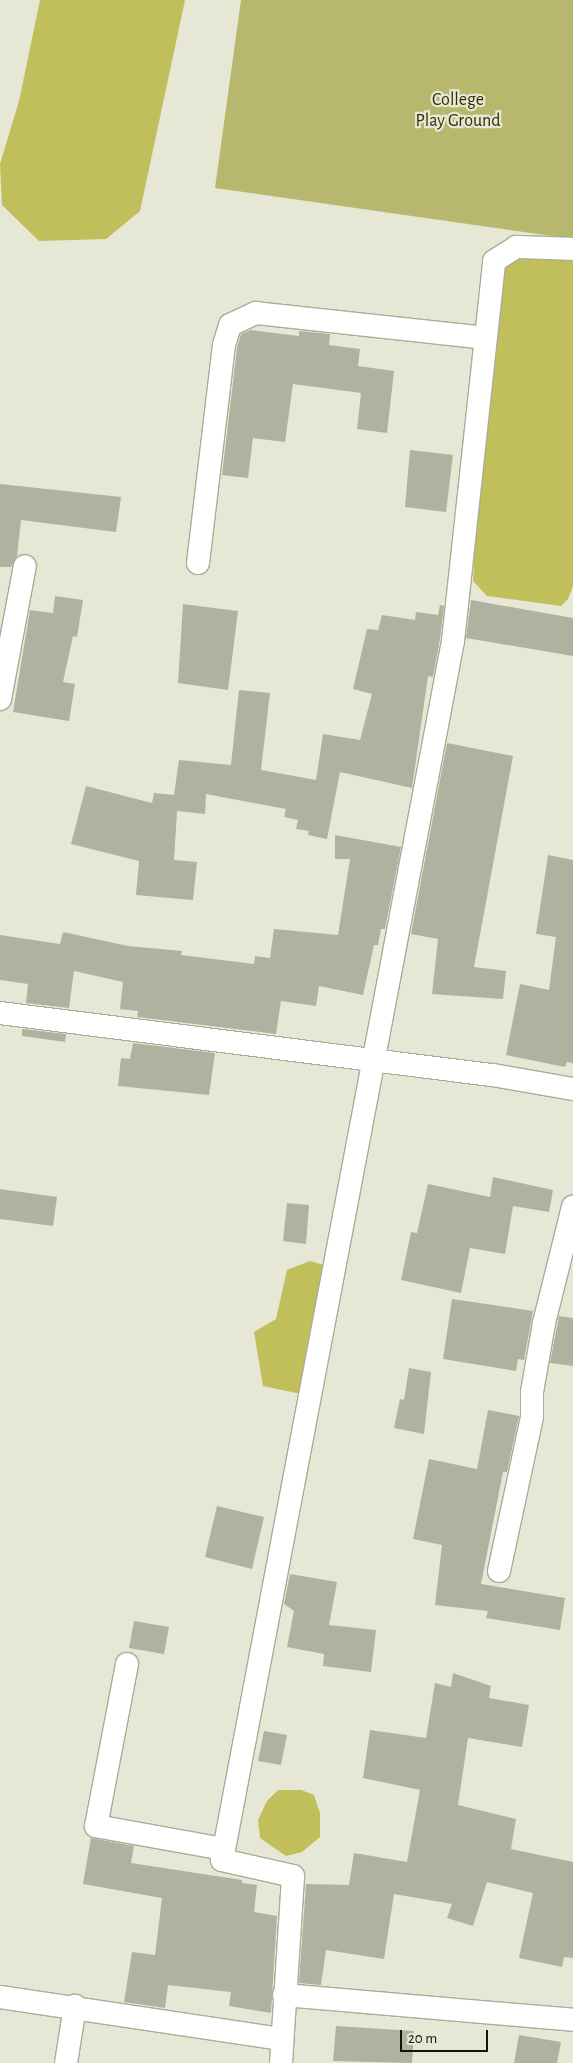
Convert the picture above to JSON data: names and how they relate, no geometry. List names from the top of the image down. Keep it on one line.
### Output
{"parks":["College Play Ground"],"scale_bar":"20 m"}
